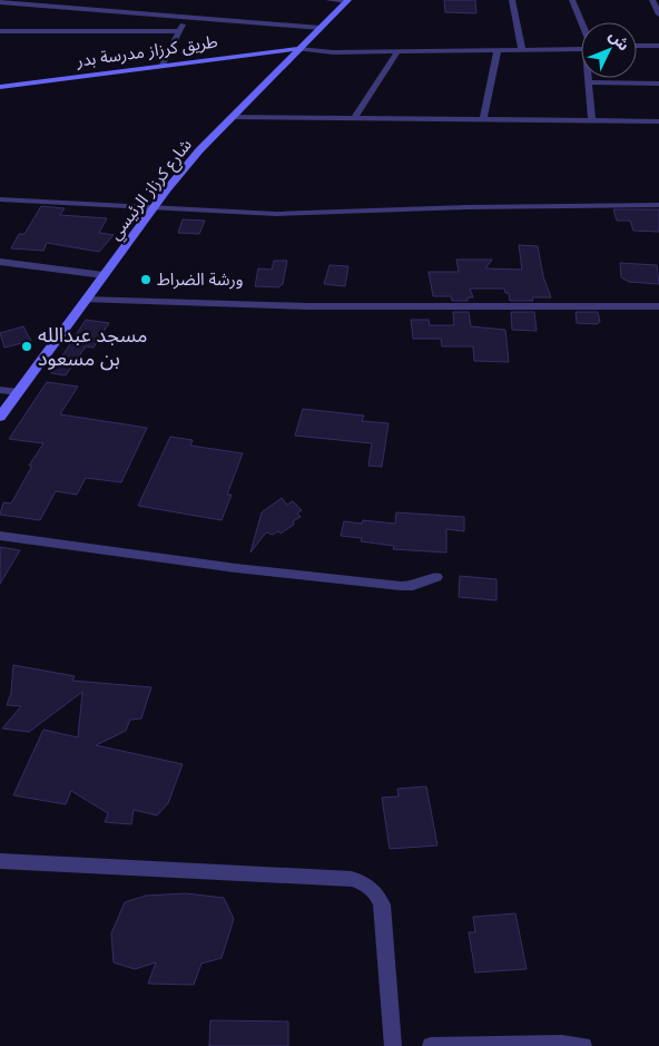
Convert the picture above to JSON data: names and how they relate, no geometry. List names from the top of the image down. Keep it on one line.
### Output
{"streets":{"street":["طريق كرزاز مدرسة بدر","شارع كرزاز الرئيسي"]},"crossings":[["طريق كرزاز مدرسة بدر","شارع كرزاز الرئيسي"]],"places":["ورشة الضراط","مسجد عبدالله بن مسعود"],"north":"top right"}
